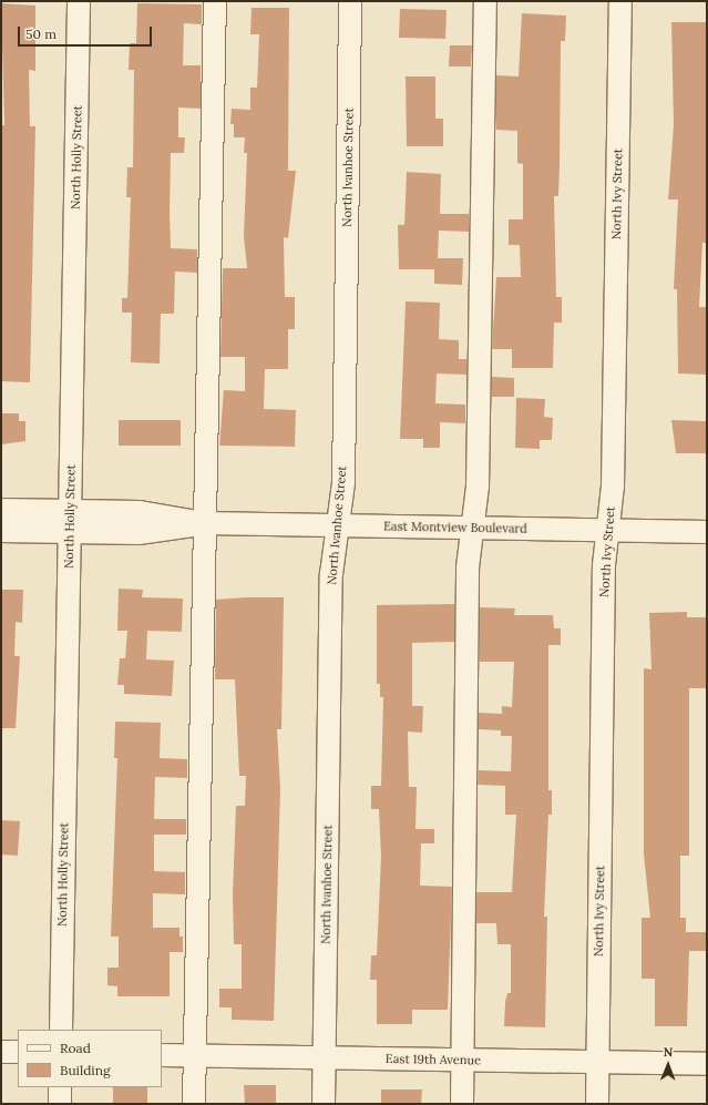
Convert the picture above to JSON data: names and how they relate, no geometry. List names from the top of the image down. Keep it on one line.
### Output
{"streets":{"street":["North Holly Street","North Ivanhoe Street","North Ivy Street","East Montview Boulevard","East 19th Avenue"]},"crossings":[["North Holly Street","East Montview Boulevard"],["North Ivanhoe Street","East Montview Boulevard"],["North Ivanhoe Street","East 19th Avenue"],["North Ivy Street","East Montview Boulevard"],["North Ivy Street","East 19th Avenue"]],"legend":["Road","Building"],"scale_bar":"50 m","north":"top"}
